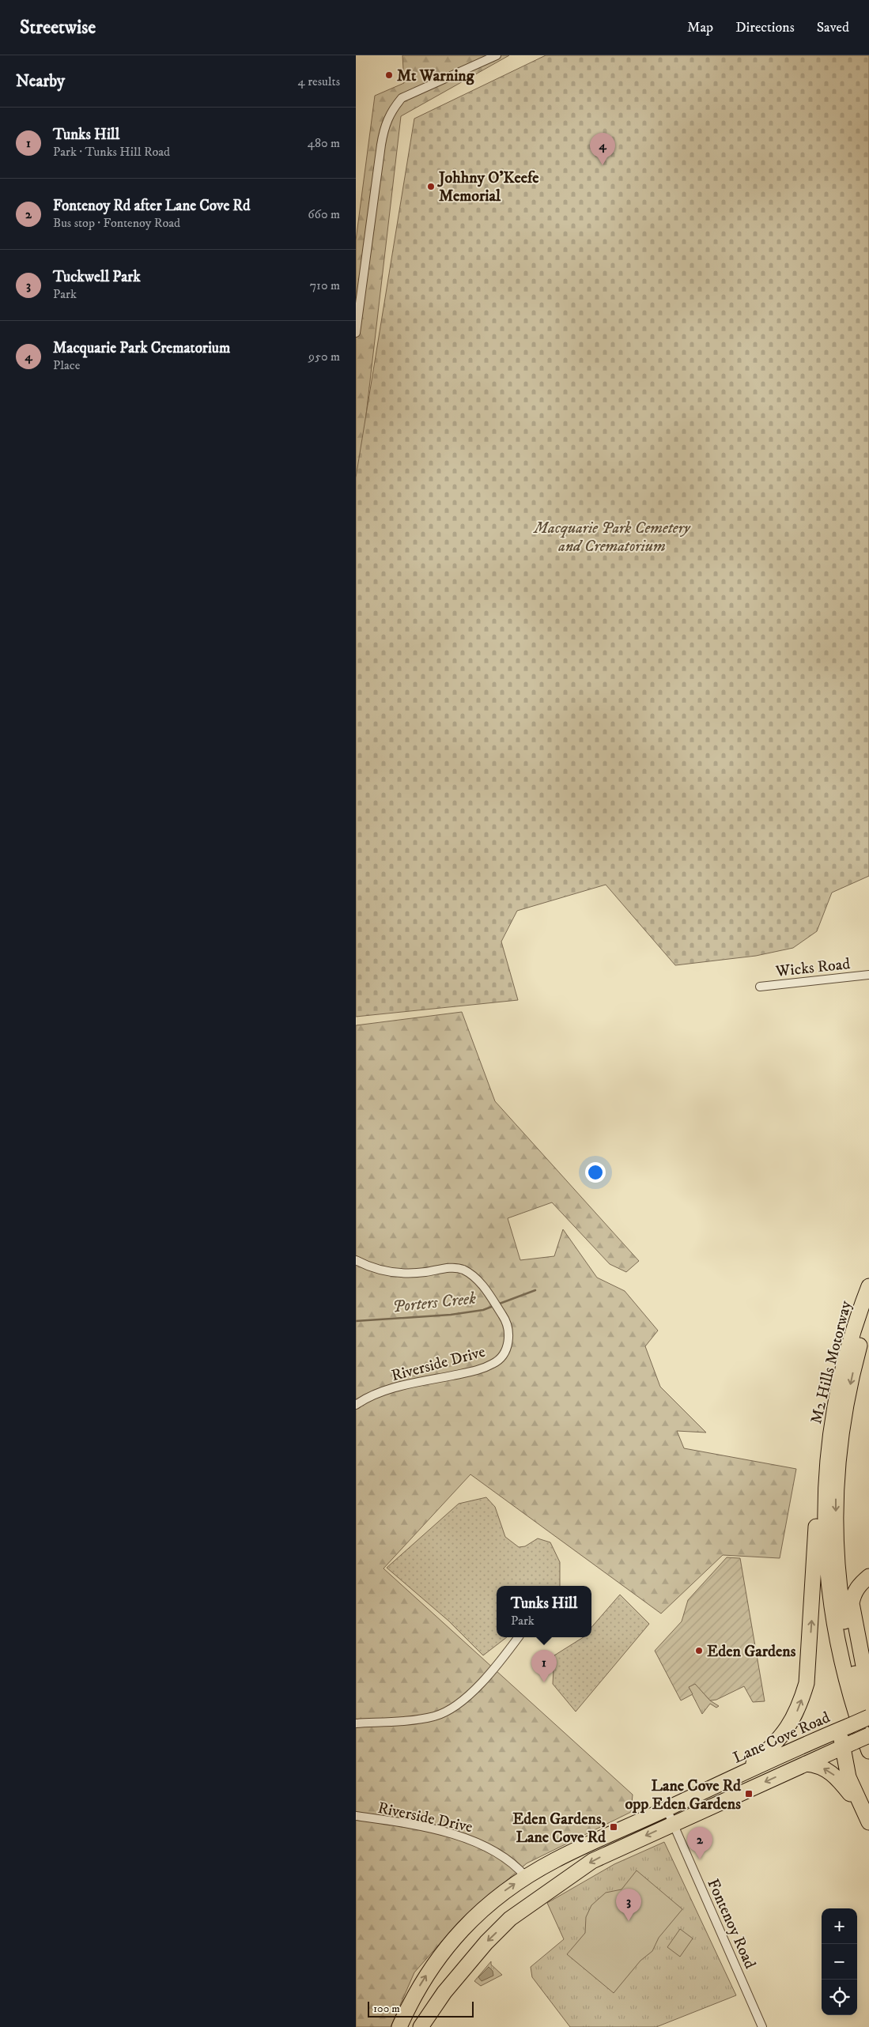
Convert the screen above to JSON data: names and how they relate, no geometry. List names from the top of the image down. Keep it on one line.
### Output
{"streets":{"highway":["M2 Hills Motorway","Lane Cove Road"],"street":["Wicks Road","Riverside Drive","Fontenoy Road"]},"crossings":[["M2 Hills Motorway","Lane Cove Road"],["Riverside Drive","Lane Cove Road"],["Lane Cove Road","Fontenoy Road"]],"water":["Porters Creek"],"parks":["Macquarie Park Cemetery and Crematorium"],"places":{"other":["Mt Warning","Johhny O'Keefe Memorial","Eden Gardens"],"transit":["Lane Cove Rd opp Eden Gardens","Eden Gardens, Lane Cove Rd"]},"scale_bar":"100 m","page":{"header":"Streetwise","nav":["Map","Directions","Saved"],"heading":["Nearby","4 results"],"list":[{"mark":"1","name":"Tunks Hill","note":"Park · Tunks Hill Road","value":"480 m"},{"mark":"2","name":"Fontenoy Rd after Lane Cove Rd","note":"Bus stop · Fontenoy Road","value":"660 m"},{"mark":"3","name":"Tuckwell Park","note":"Park","value":"710 m"},{"mark":"4","name":"Macquarie Park Crematorium","note":"Place","value":"950 m"}],"pins":["4","1","2","3"],"popup":["Tunks Hill","Park"],"map_buttons":["+","−"],"scale":"100 m"}}
